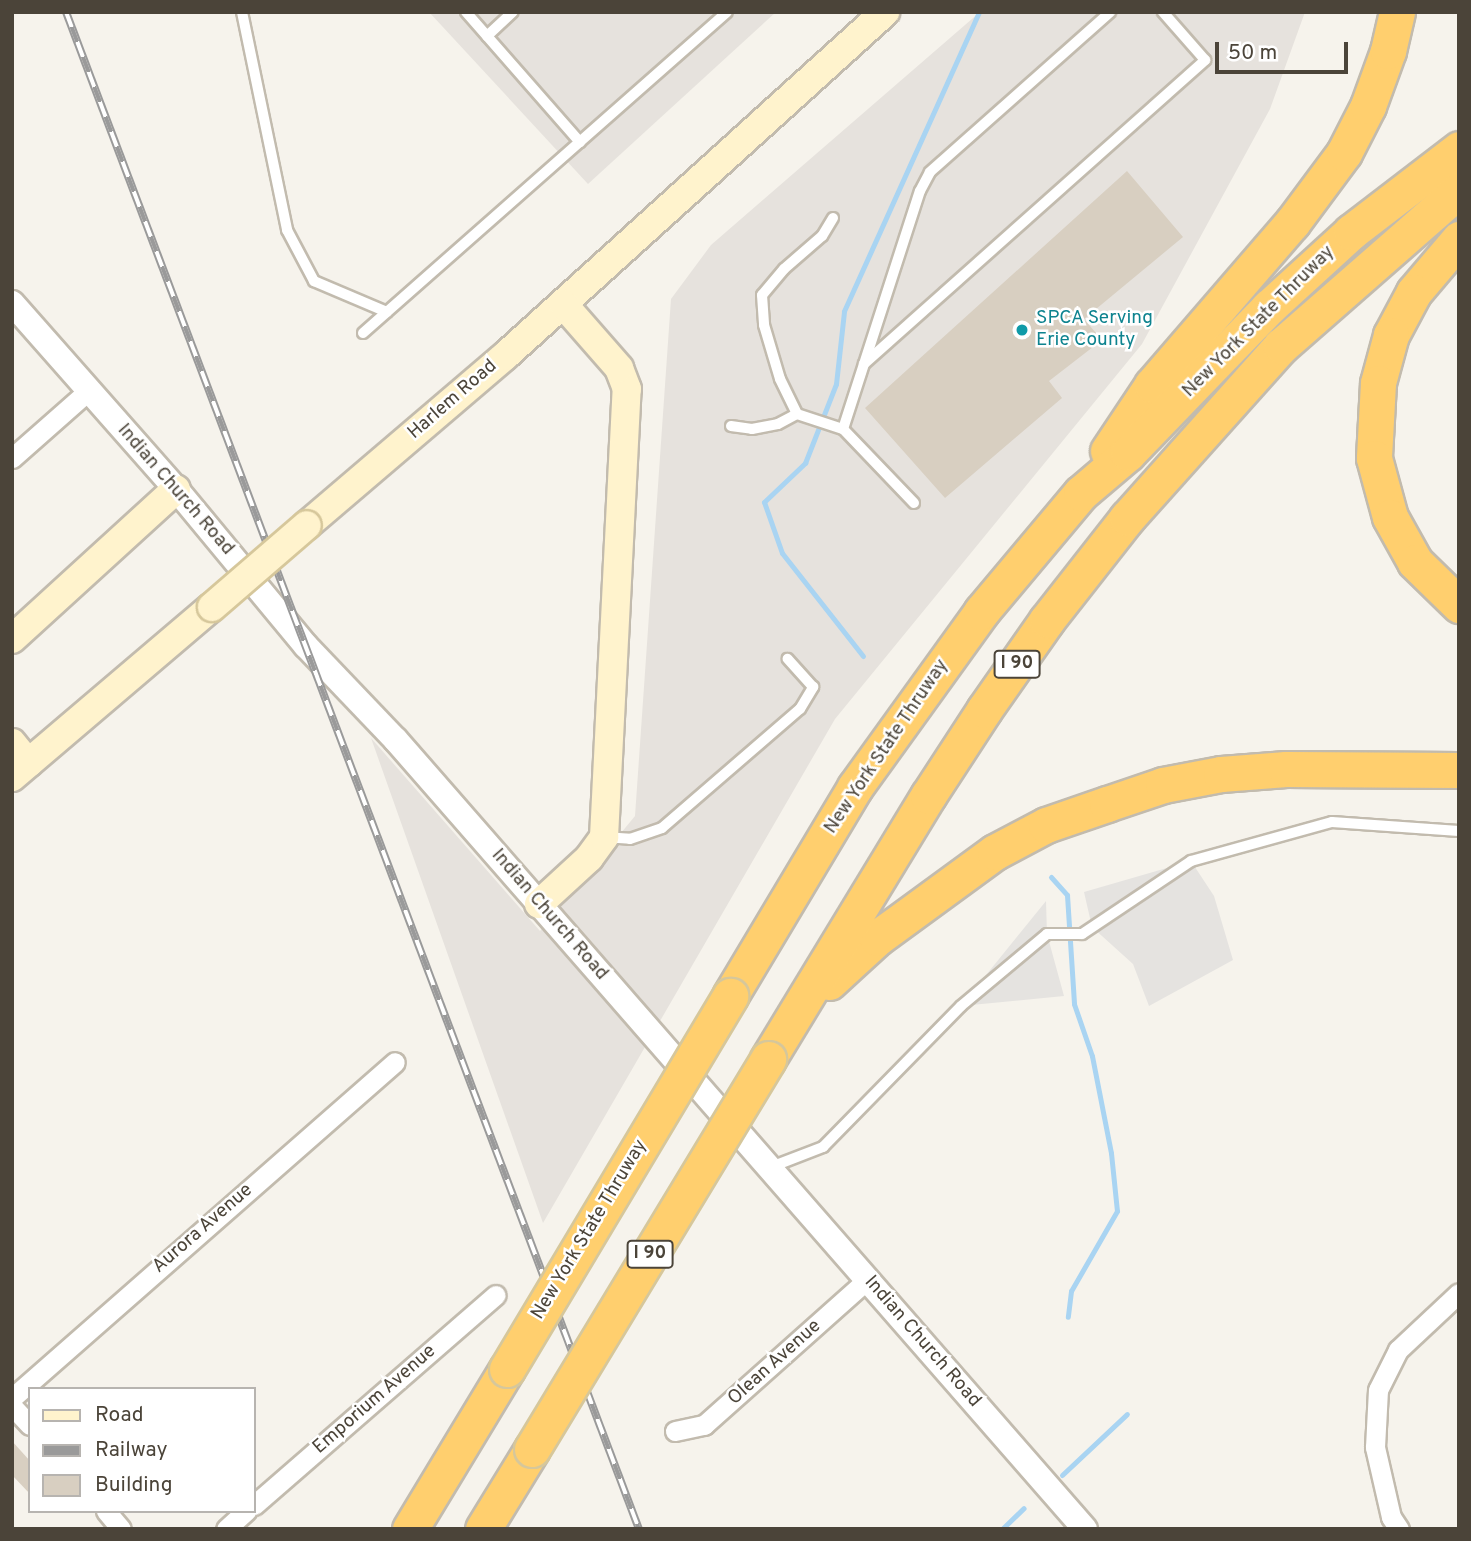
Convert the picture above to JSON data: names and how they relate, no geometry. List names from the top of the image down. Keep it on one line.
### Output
{"streets":{"highway":["New York State Thruway","I 90"],"main road":["Harlem Road"],"street":["Indian Church Road","Aurora Avenue","Olean Avenue","Emporium Avenue"]},"crossings":[["Indian Church Road","Olean Avenue"]],"places":["SPCA Serving Erie County"],"legend":["Road","Railway","Building"],"scale_bar":"50 m"}
